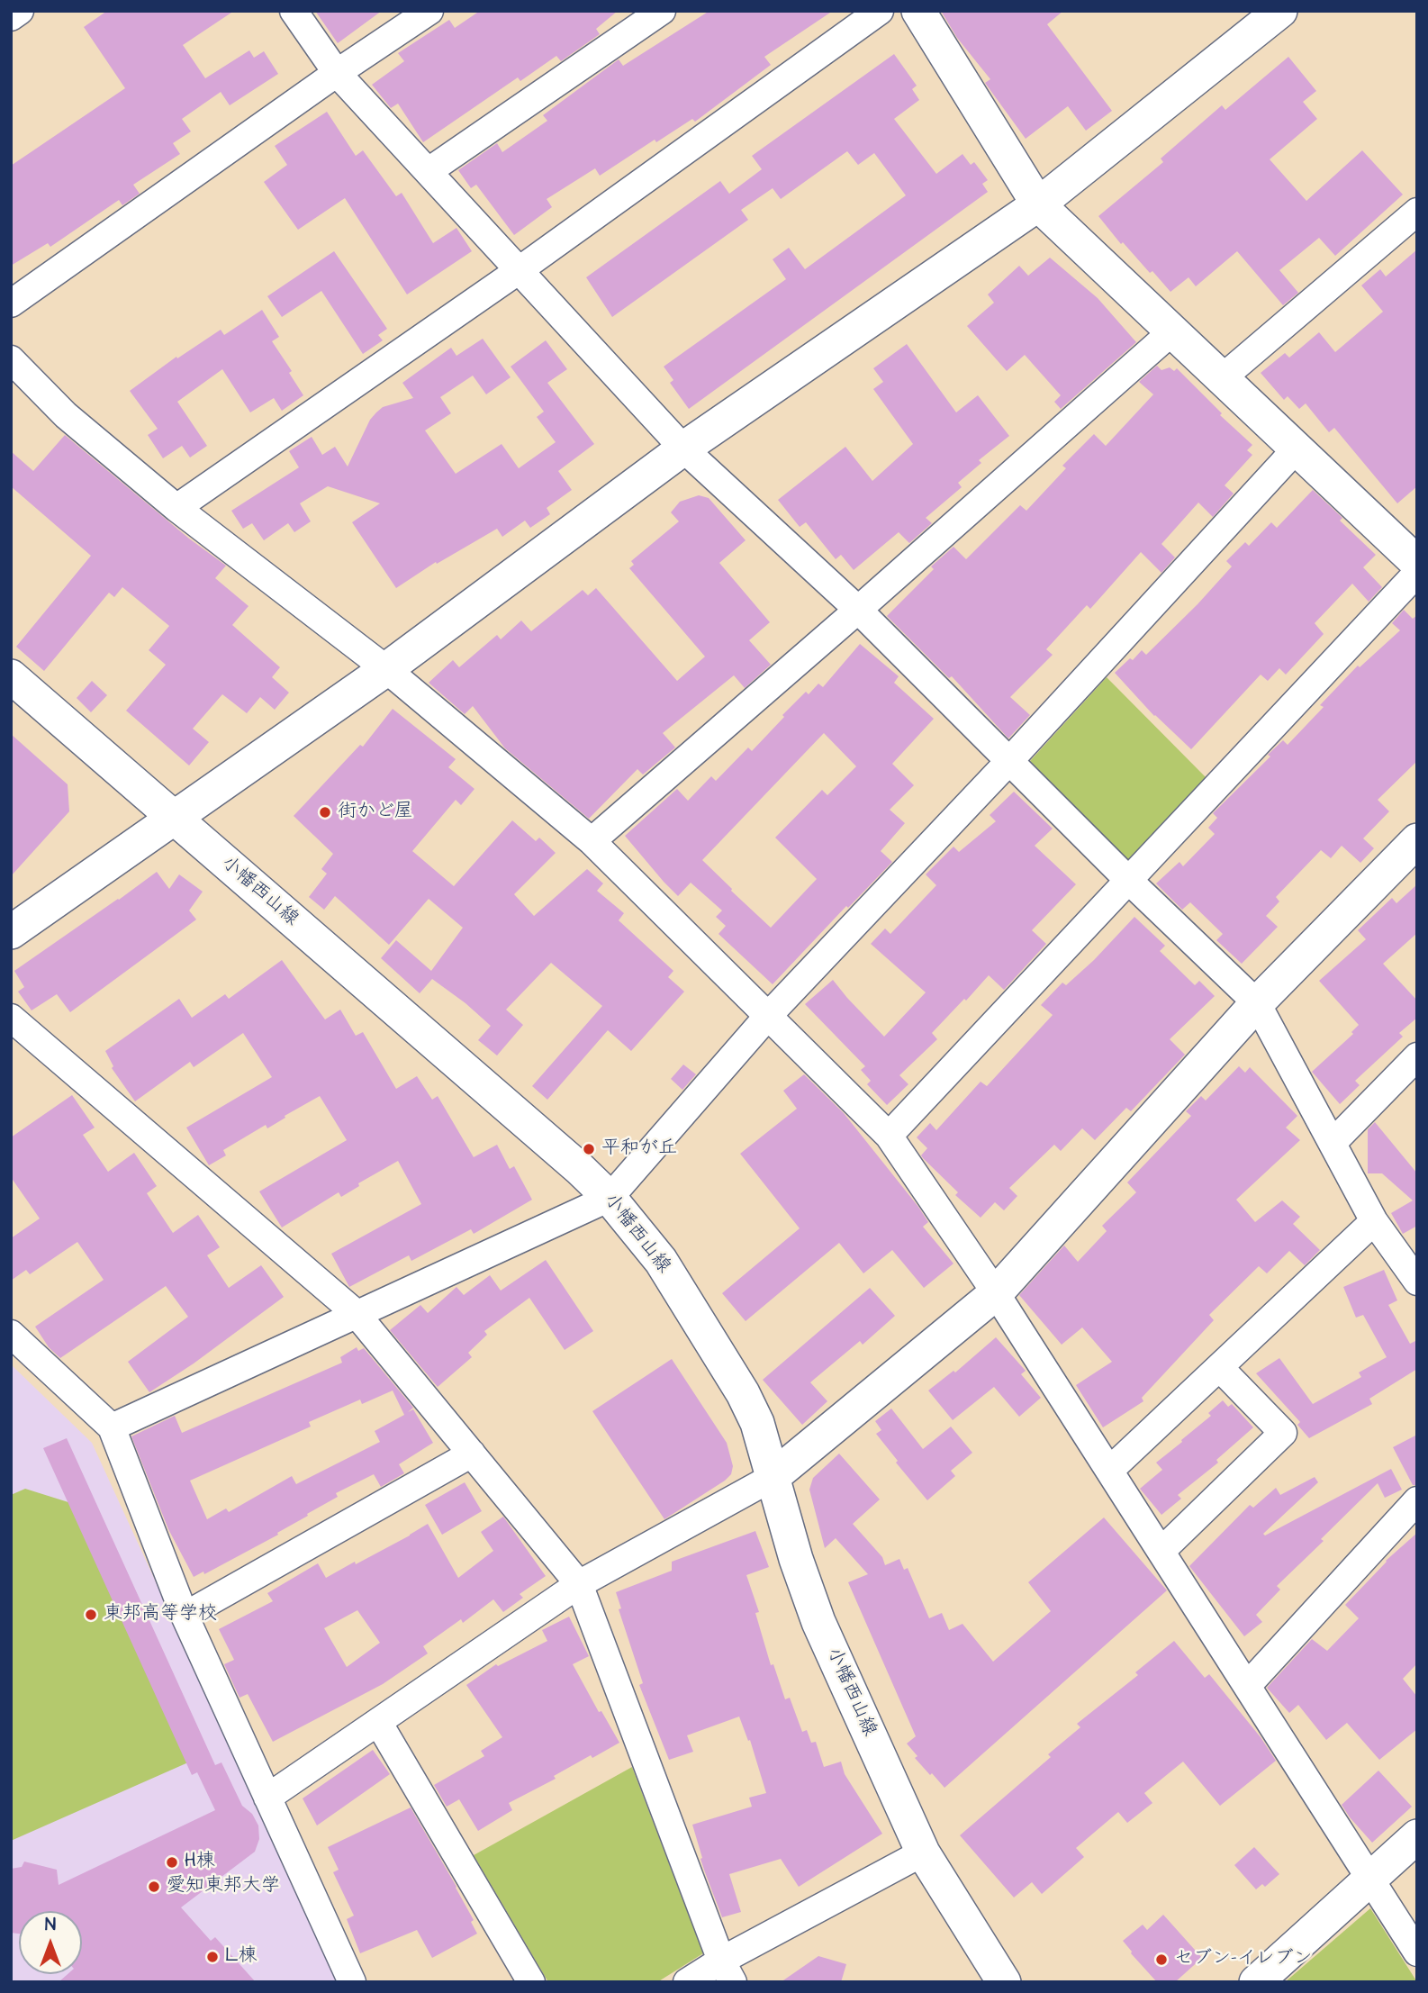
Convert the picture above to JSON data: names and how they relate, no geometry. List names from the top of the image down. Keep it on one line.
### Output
{"streets":{"street":["小幡西山線"]},"places":["街かど屋","平和が丘","東邦高等学校","H棟","愛知東邦大学","L棟","セブン-イレブン"],"north":"top"}
